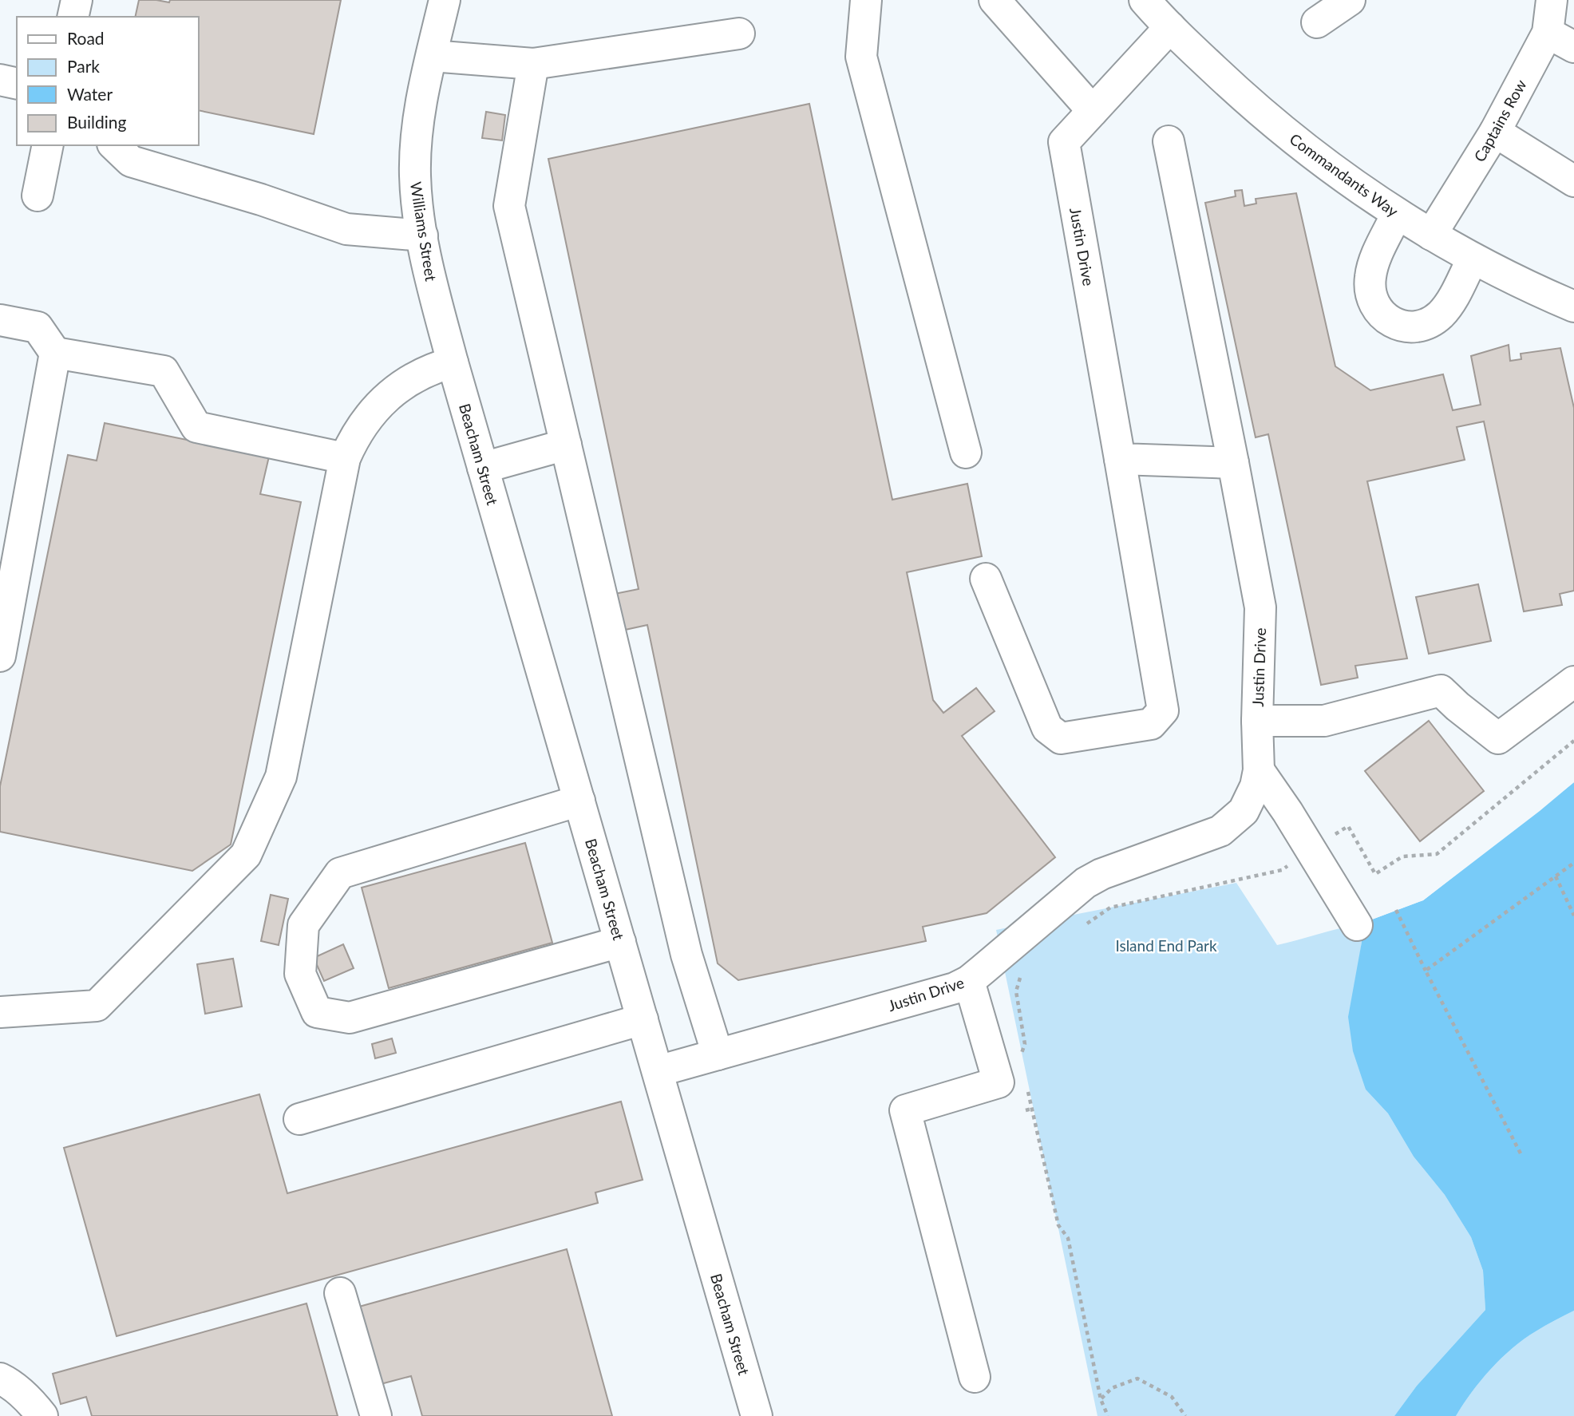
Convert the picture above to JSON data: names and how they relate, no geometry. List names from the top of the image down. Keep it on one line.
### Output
{"streets":{"main road":["Captains Row","Commandants Way","Williams Street","Justin Drive","Beacham Street"]},"crossings":[["Captains Row","Commandants Way"],["Commandants Way","Justin Drive"],["Williams Street","Beacham Street"],["Justin Drive","Beacham Street"]],"parks":["Island End Park"],"legend":["Road","Park","Water","Building"]}
